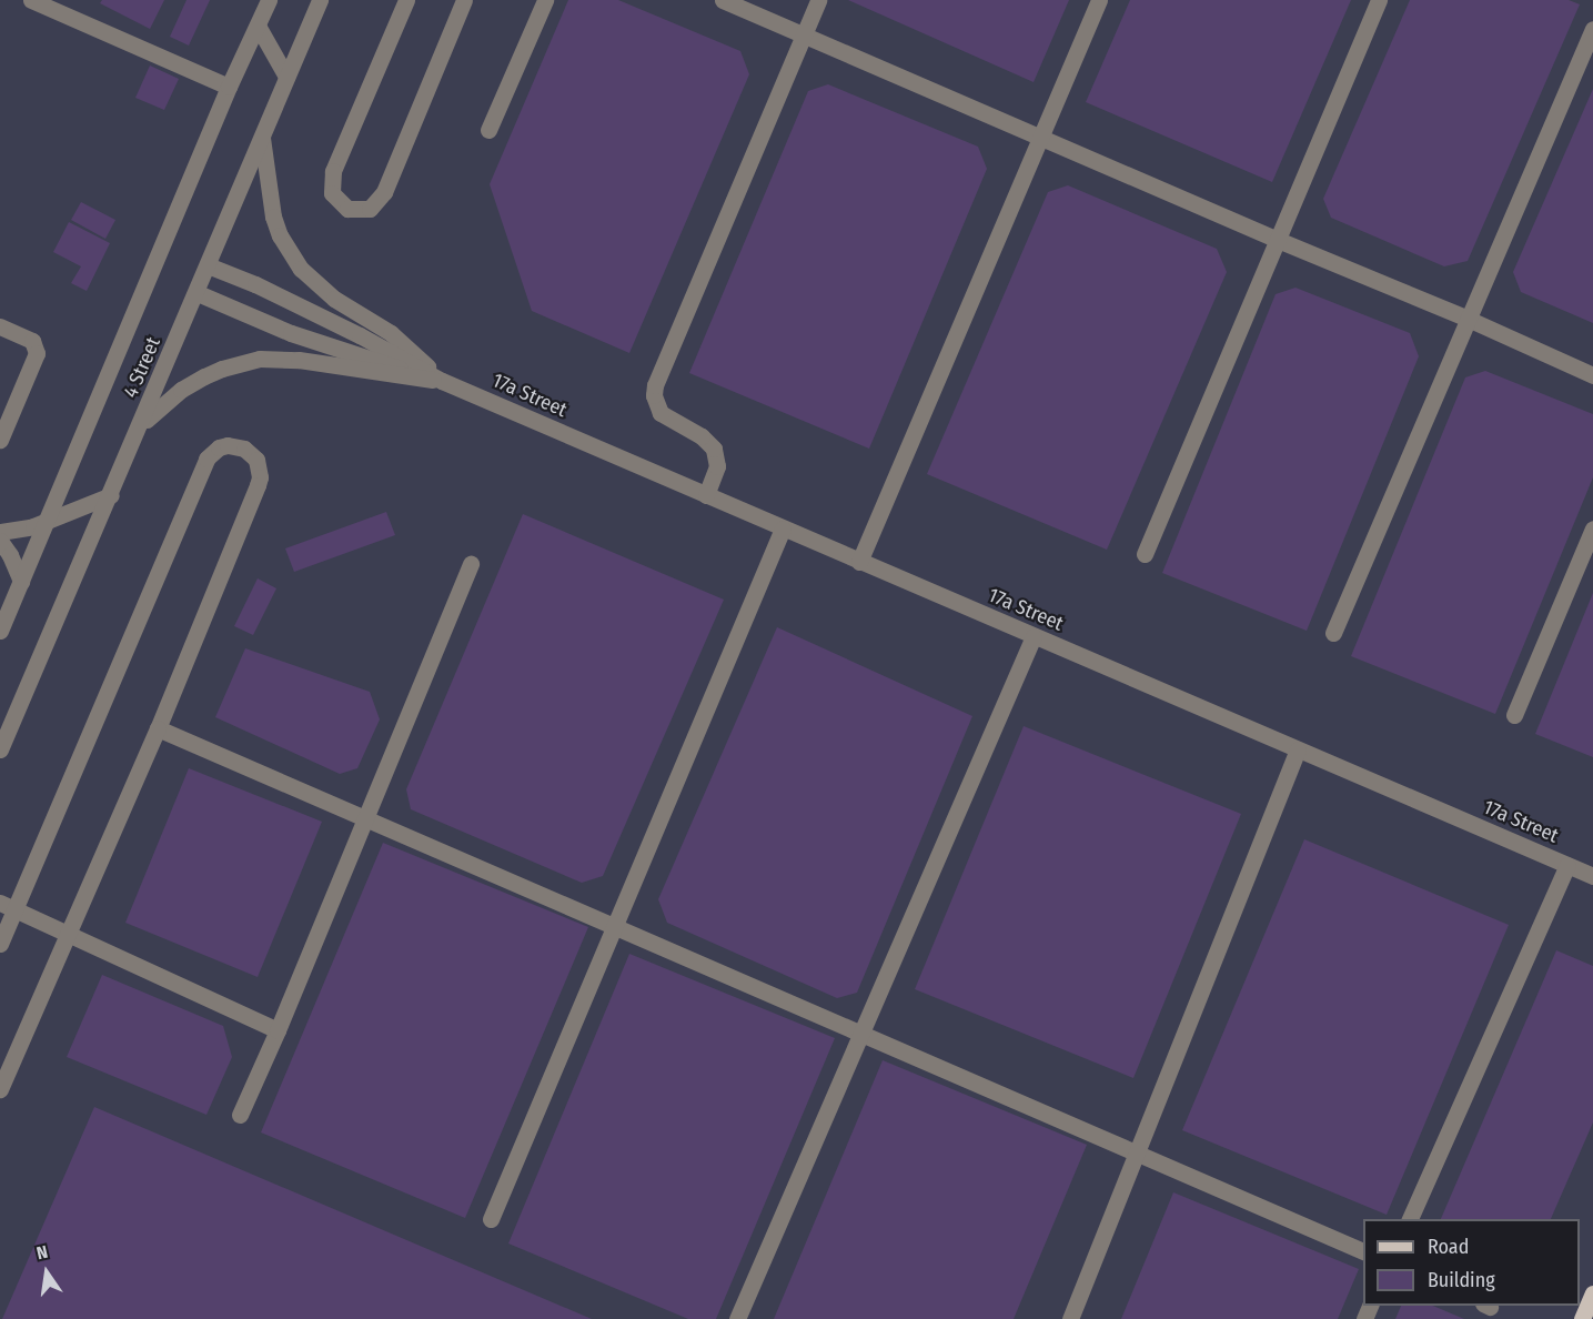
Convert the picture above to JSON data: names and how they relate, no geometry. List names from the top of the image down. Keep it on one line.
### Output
{"streets":{"street":["4 Street","17a Street"]},"crossings":[["4 Street","17a Street"]],"legend":["Road","Building"],"north":"top"}
